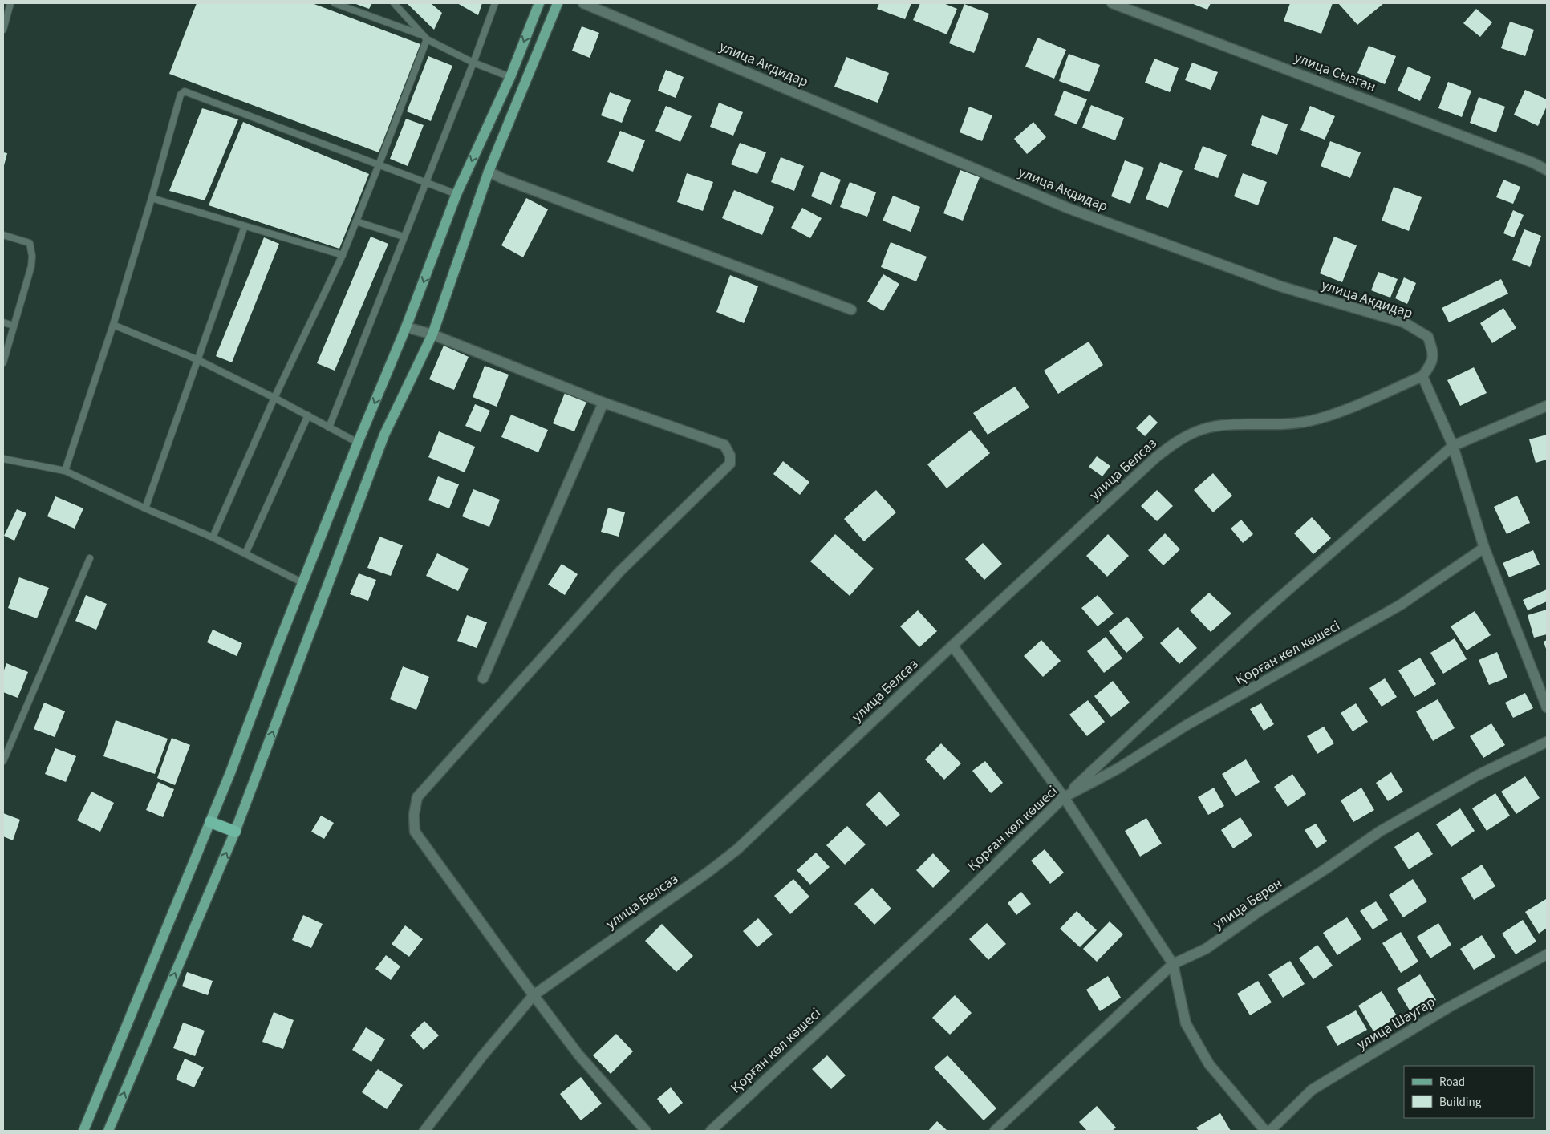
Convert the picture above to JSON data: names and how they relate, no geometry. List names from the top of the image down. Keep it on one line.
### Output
{"streets":{"street":["улица Акдидар","улица Сызган","улица Белсаз","Қорған көл көшесі","улица Берен","улица Шаугар"]},"crossings":[["улица Акдидар","улица Белсаз"]],"legend":["Road","Building"]}
